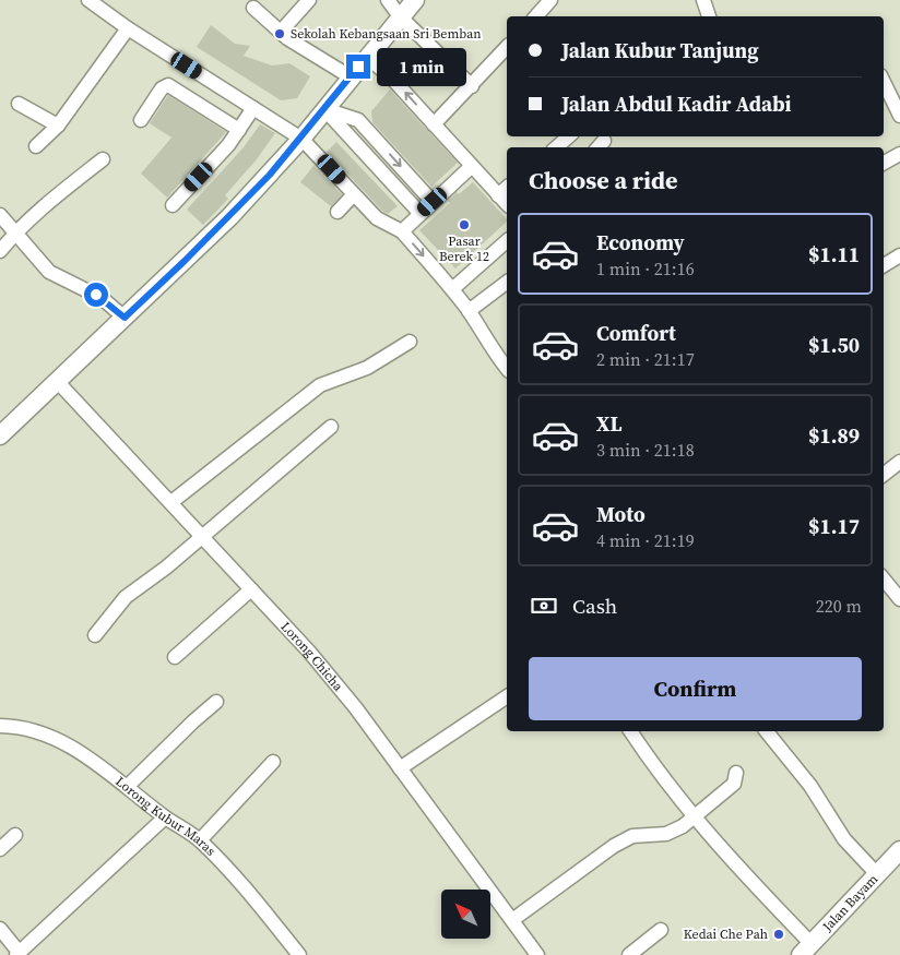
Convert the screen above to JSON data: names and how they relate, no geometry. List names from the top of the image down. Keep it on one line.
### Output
{"streets":{"main road":["Jalan Bayam"],"street":["Lorong Chicha","Lorong Kubur Maras"]},"places":["Sekolah Kebangsaan Sri Bemban","Pasar Berek 12","Kedai Che Pah"],"north":"top left","page":{"banner":["Jalan Kubur Tanjung","Jalan Abdul Kadir Adabi"],"bubble":"1 min","heading":"Choose a ride","list":[{"name":"Economy","note":"1 min · 21:16","value":"$1.11"},{"name":"Comfort","note":"2 min · 21:17","value":"$1.50"},{"name":"XL","note":"3 min · 21:18","value":"$1.89"},{"name":"Moto","note":"4 min · 21:19","value":"$1.17"}],"pay":["Cash","220 m"],"buttons":"Confirm"}}
